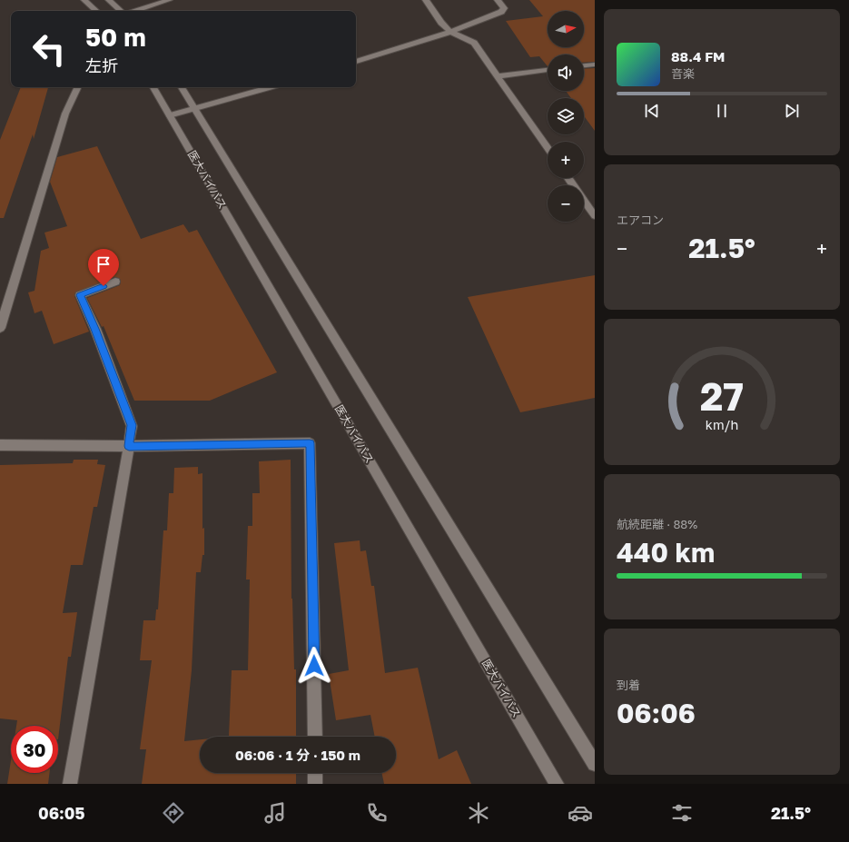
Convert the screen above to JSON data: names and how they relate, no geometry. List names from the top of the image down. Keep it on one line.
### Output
{"streets":{"main road":["医大バイパス"]},"north":"right","page":{"map_buttons":["+","−"],"turn":["50 m","左折"],"song":["88.4 FM","音楽"],"tile":["エアコン",["航続距離 · 88%","440 km"],["到着","06:06"]],"heat":["−","21.5°","+"],"limit":"30","trip":"06:06 · 1 分 · 150 m","tabs":["06:05","21.5°"],"gauge":["27","km/h"]}}
